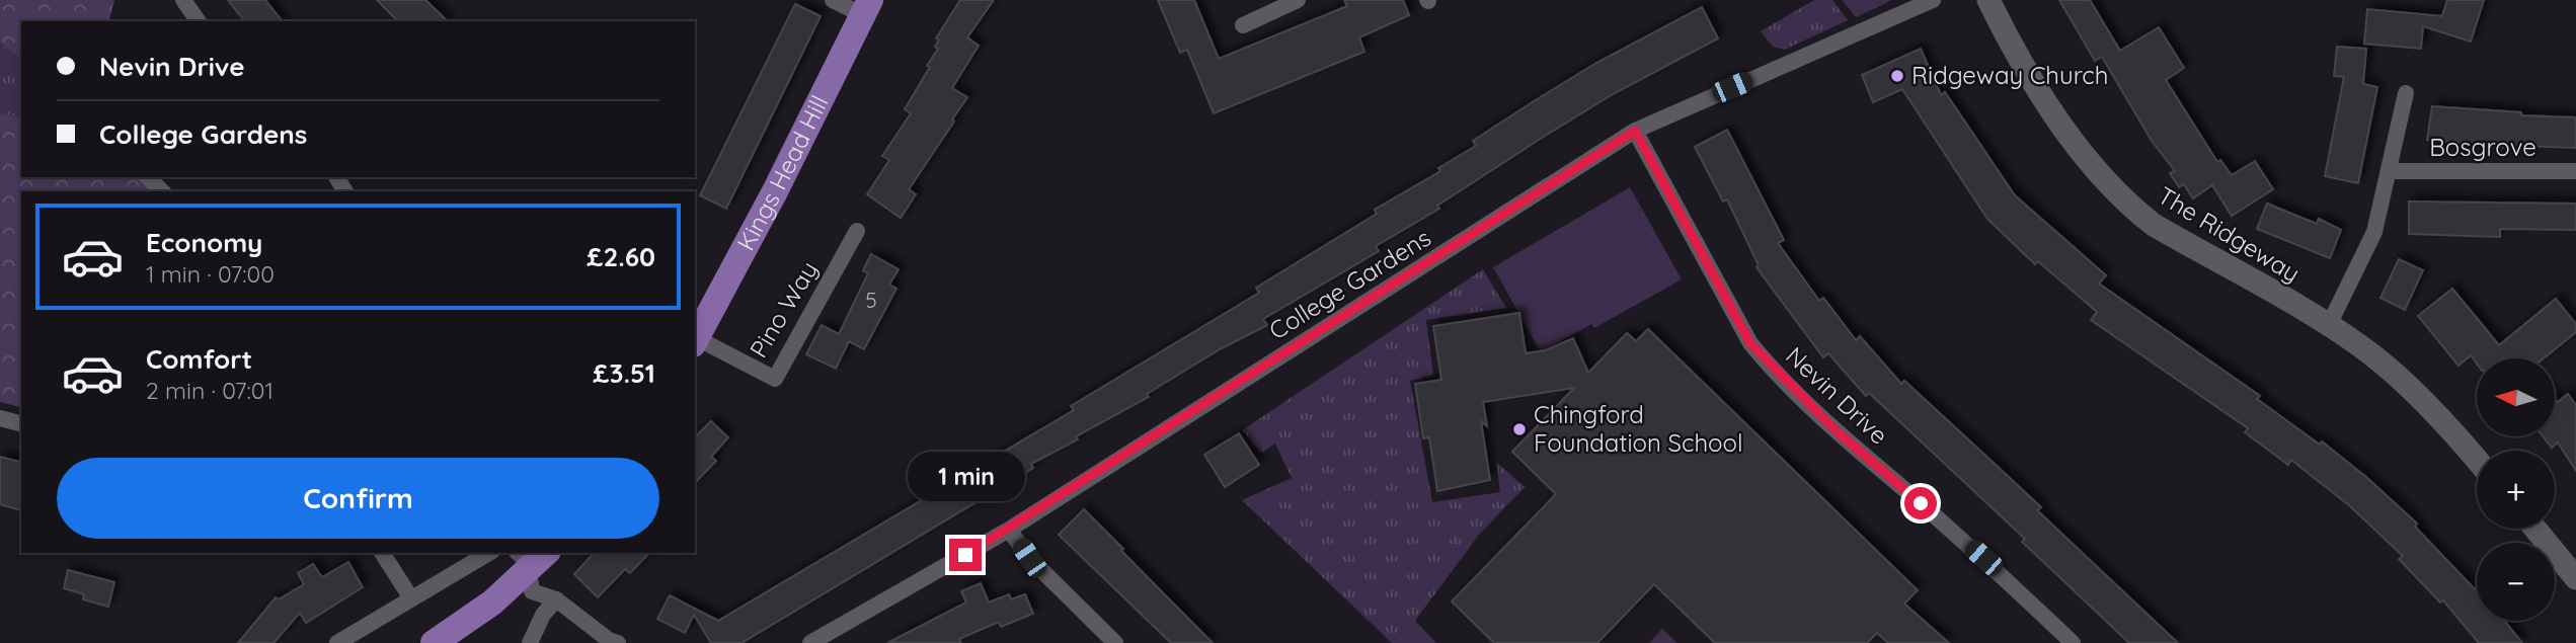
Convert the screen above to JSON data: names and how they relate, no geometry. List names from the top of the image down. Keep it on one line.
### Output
{"streets":{"main road":["Kings Head Hill","The Ridgeway"],"street":["Bosgrove","College Gardens","Pino Way","Nevin Drive"]},"crossings":[["Bosgrove","The Ridgeway"],["Kings Head Hill","Pino Way"],["College Gardens","Nevin Drive"]],"places":["Ridgeway Church","Chingford Foundation School"],"house_numbers":["5"],"north":"left","page":{"banner":["Nevin Drive","College Gardens"],"list":[{"name":"Economy","note":"1 min · 07:00","value":"£2.60"},{"name":"Comfort","note":"2 min · 07:01","value":"£3.51"}],"map_buttons":["+","−"],"buttons":"Confirm","bubble":"1 min"}}
